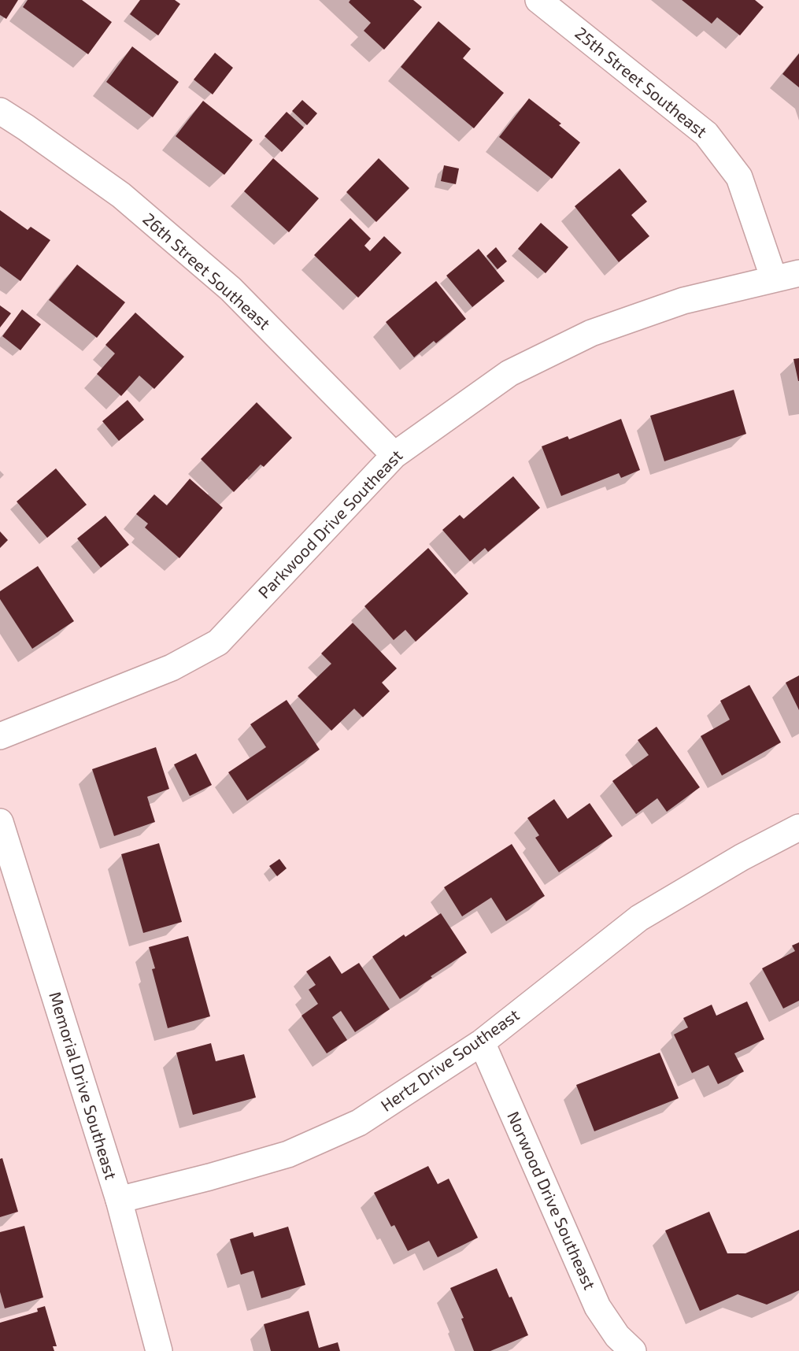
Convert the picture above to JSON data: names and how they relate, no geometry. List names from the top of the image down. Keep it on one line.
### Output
{"streets":{"street":["25th Street Southeast","26th Street Southeast","Parkwood Drive Southeast","Hertz Drive Southeast","Memorial Drive Southeast","Norwood Drive Southeast"]},"crossings":[["25th Street Southeast","Parkwood Drive Southeast"],["26th Street Southeast","Parkwood Drive Southeast"],["Hertz Drive Southeast","Memorial Drive Southeast"],["Hertz Drive Southeast","Norwood Drive Southeast"]]}
